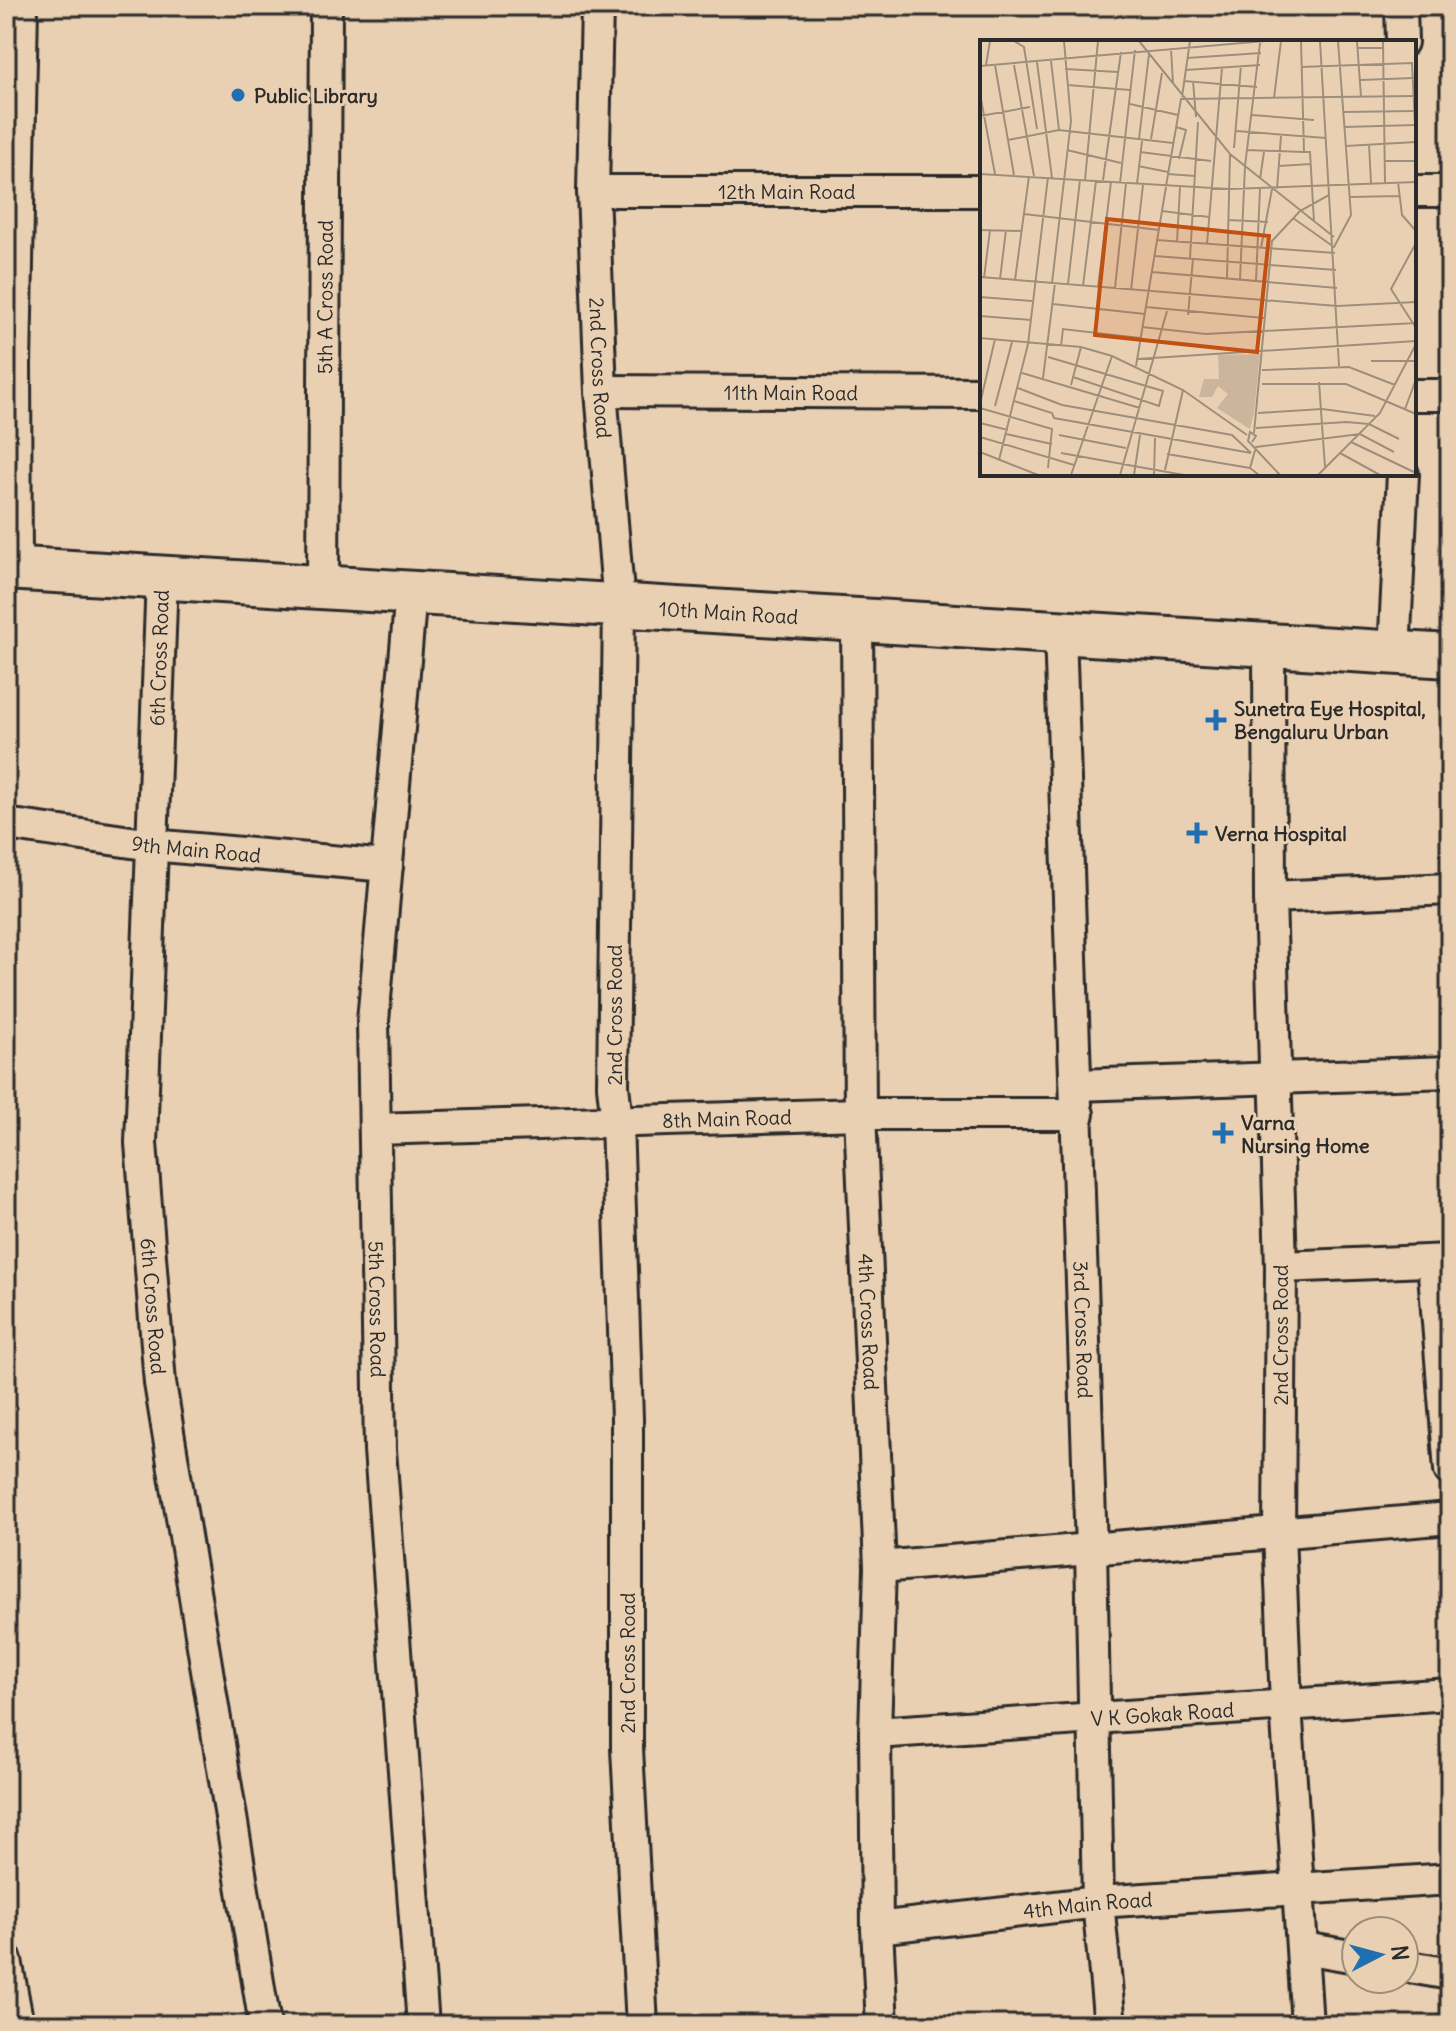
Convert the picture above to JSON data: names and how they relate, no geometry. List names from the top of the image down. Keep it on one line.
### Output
{"streets":{"street":["12th Main Road","5th A Cross Road","2nd Cross Road","11th Main Road","10th Main Road","6th Cross Road","9th Main Road","8th Main Road","5th Cross Road","4th Cross Road","3rd Cross Road","V K Gokak Road","4th Main Road"]},"crossings":[["12th Main Road","2nd Cross Road"],["5th A Cross Road","10th Main Road"],["2nd Cross Road","11th Main Road"],["2nd Cross Road","10th Main Road"],["2nd Cross Road","8th Main Road"],["2nd Cross Road","V K Gokak Road"],["2nd Cross Road","4th Main Road"],["10th Main Road","6th Cross Road"],["10th Main Road","5th Cross Road"],["10th Main Road","4th Cross Road"],["10th Main Road","3rd Cross Road"],["6th Cross Road","9th Main Road"],["9th Main Road","5th Cross Road"],["8th Main Road","5th Cross Road"],["8th Main Road","4th Cross Road"],["8th Main Road","3rd Cross Road"],["4th Cross Road","V K Gokak Road"],["4th Cross Road","4th Main Road"],["3rd Cross Road","V K Gokak Road"],["3rd Cross Road","4th Main Road"]],"places":{"other":["Public Library"],"health":["Sunetra Eye Hospital, Bengaluru Urban","Verna Hospital","Varna Nursing Home"]},"north":"right"}
